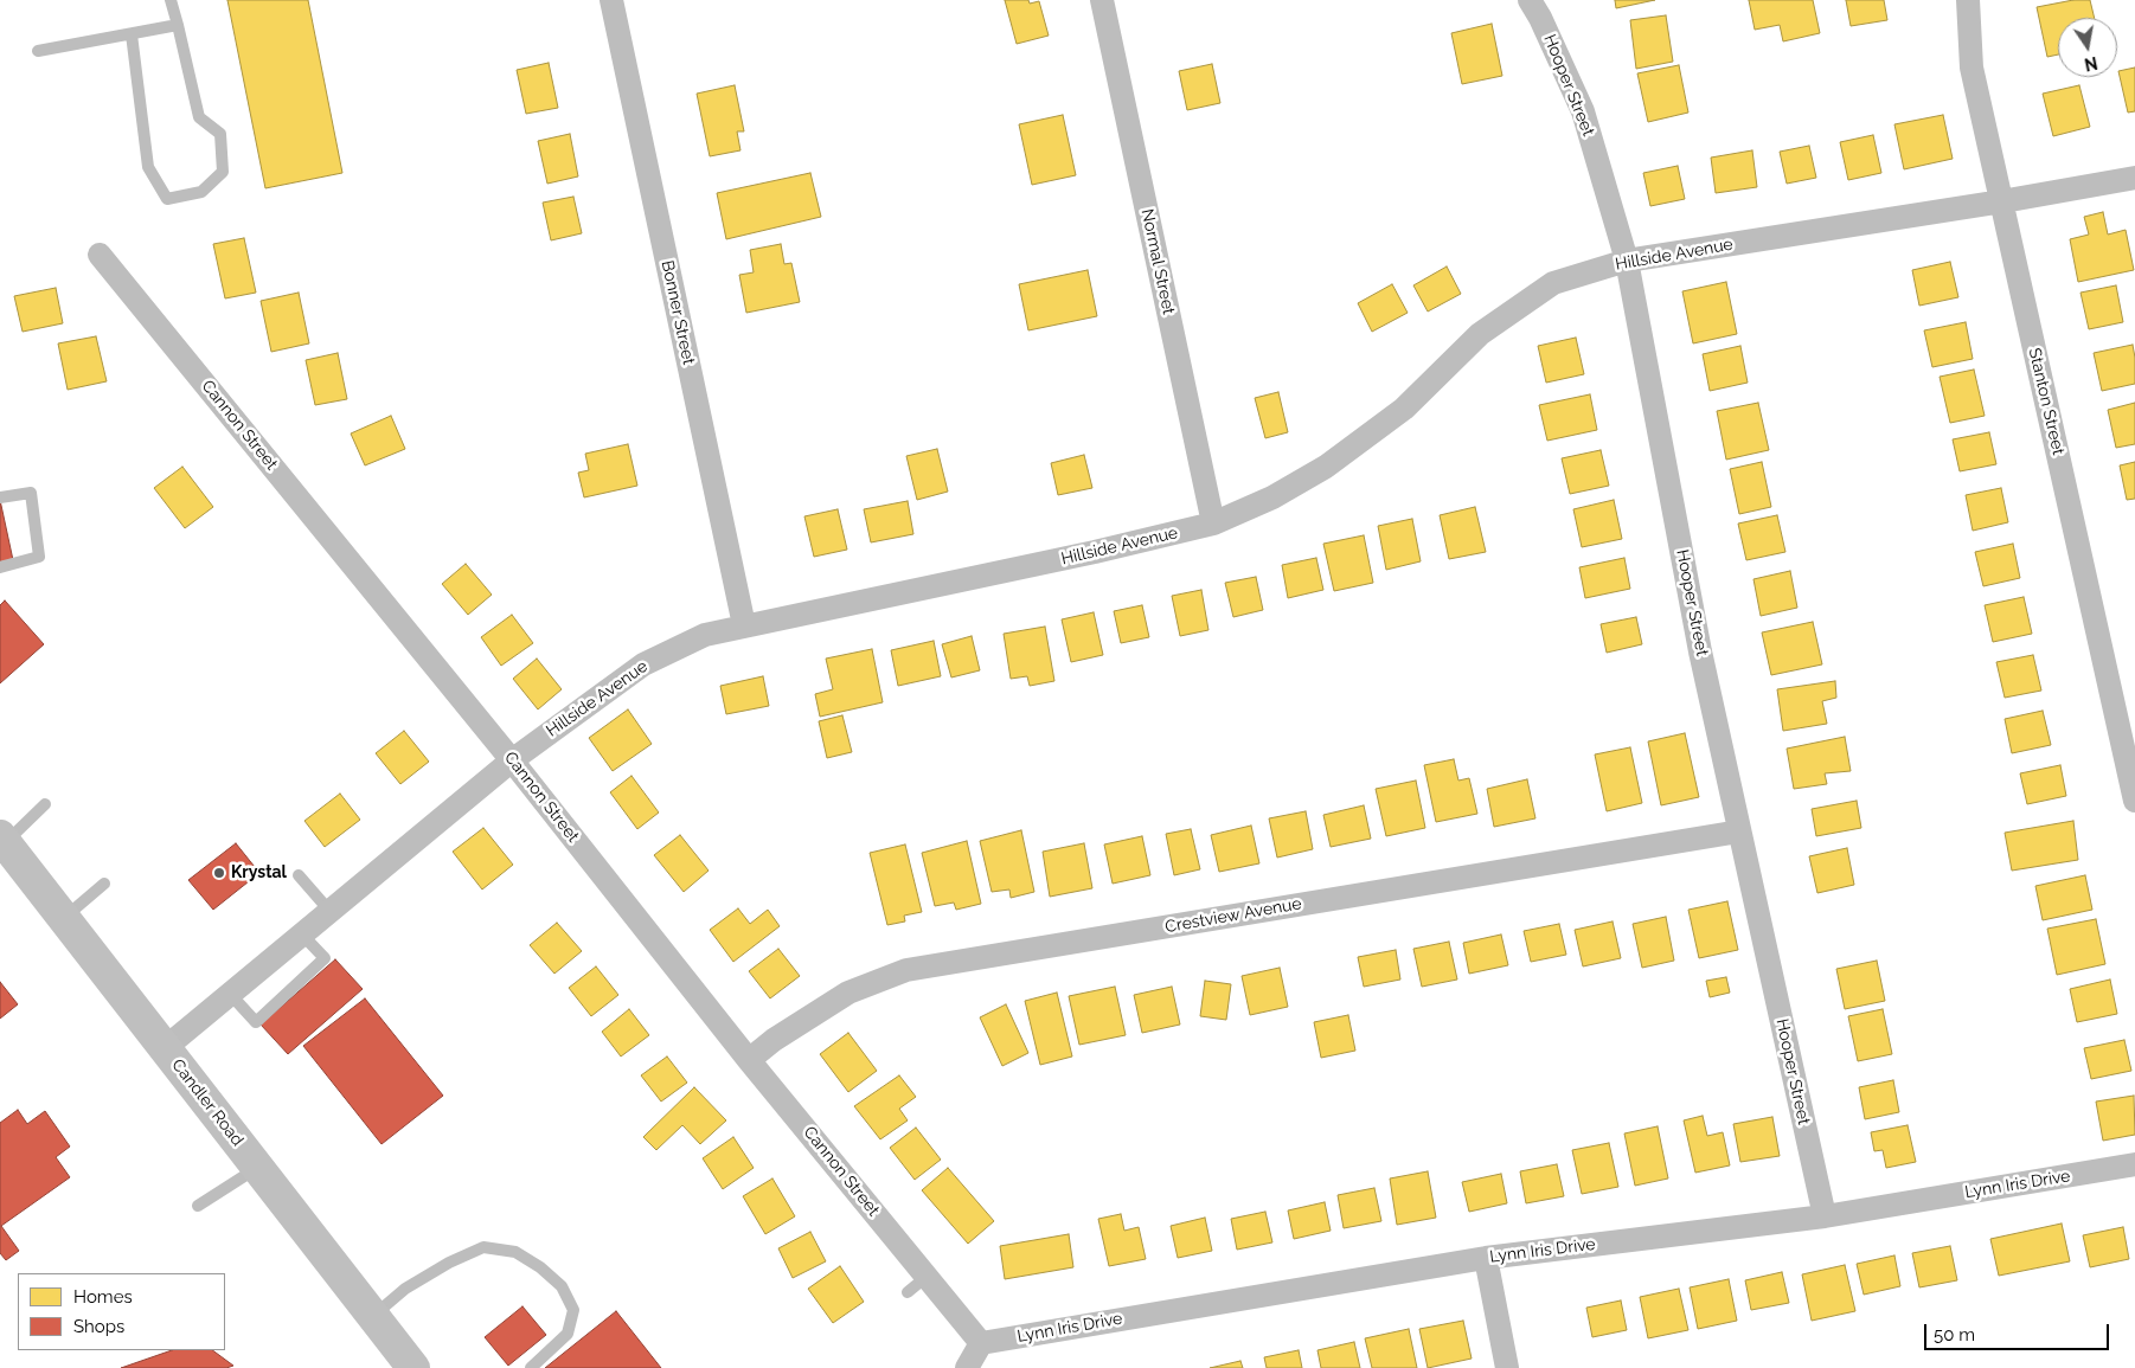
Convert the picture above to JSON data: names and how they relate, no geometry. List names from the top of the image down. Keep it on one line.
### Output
{"streets":{"main road":["Candler Road"],"street":["Hooper Street","Hillside Avenue","Normal Street","Bonner Street","Stanton Street","Cannon Street","Crestview Avenue","Lynn Iris Drive"]},"crossings":[["Hooper Street","Hillside Avenue"],["Hooper Street","Crestview Avenue"],["Hooper Street","Lynn Iris Drive"],["Hillside Avenue","Normal Street"],["Hillside Avenue","Bonner Street"],["Hillside Avenue","Stanton Street"],["Hillside Avenue","Cannon Street"],["Hillside Avenue","Candler Road"],["Cannon Street","Crestview Avenue"],["Cannon Street","Lynn Iris Drive"]],"places":["Krystal"],"legend":["Homes","Shops"],"scale_bar":"50 m","north":"bottom"}
